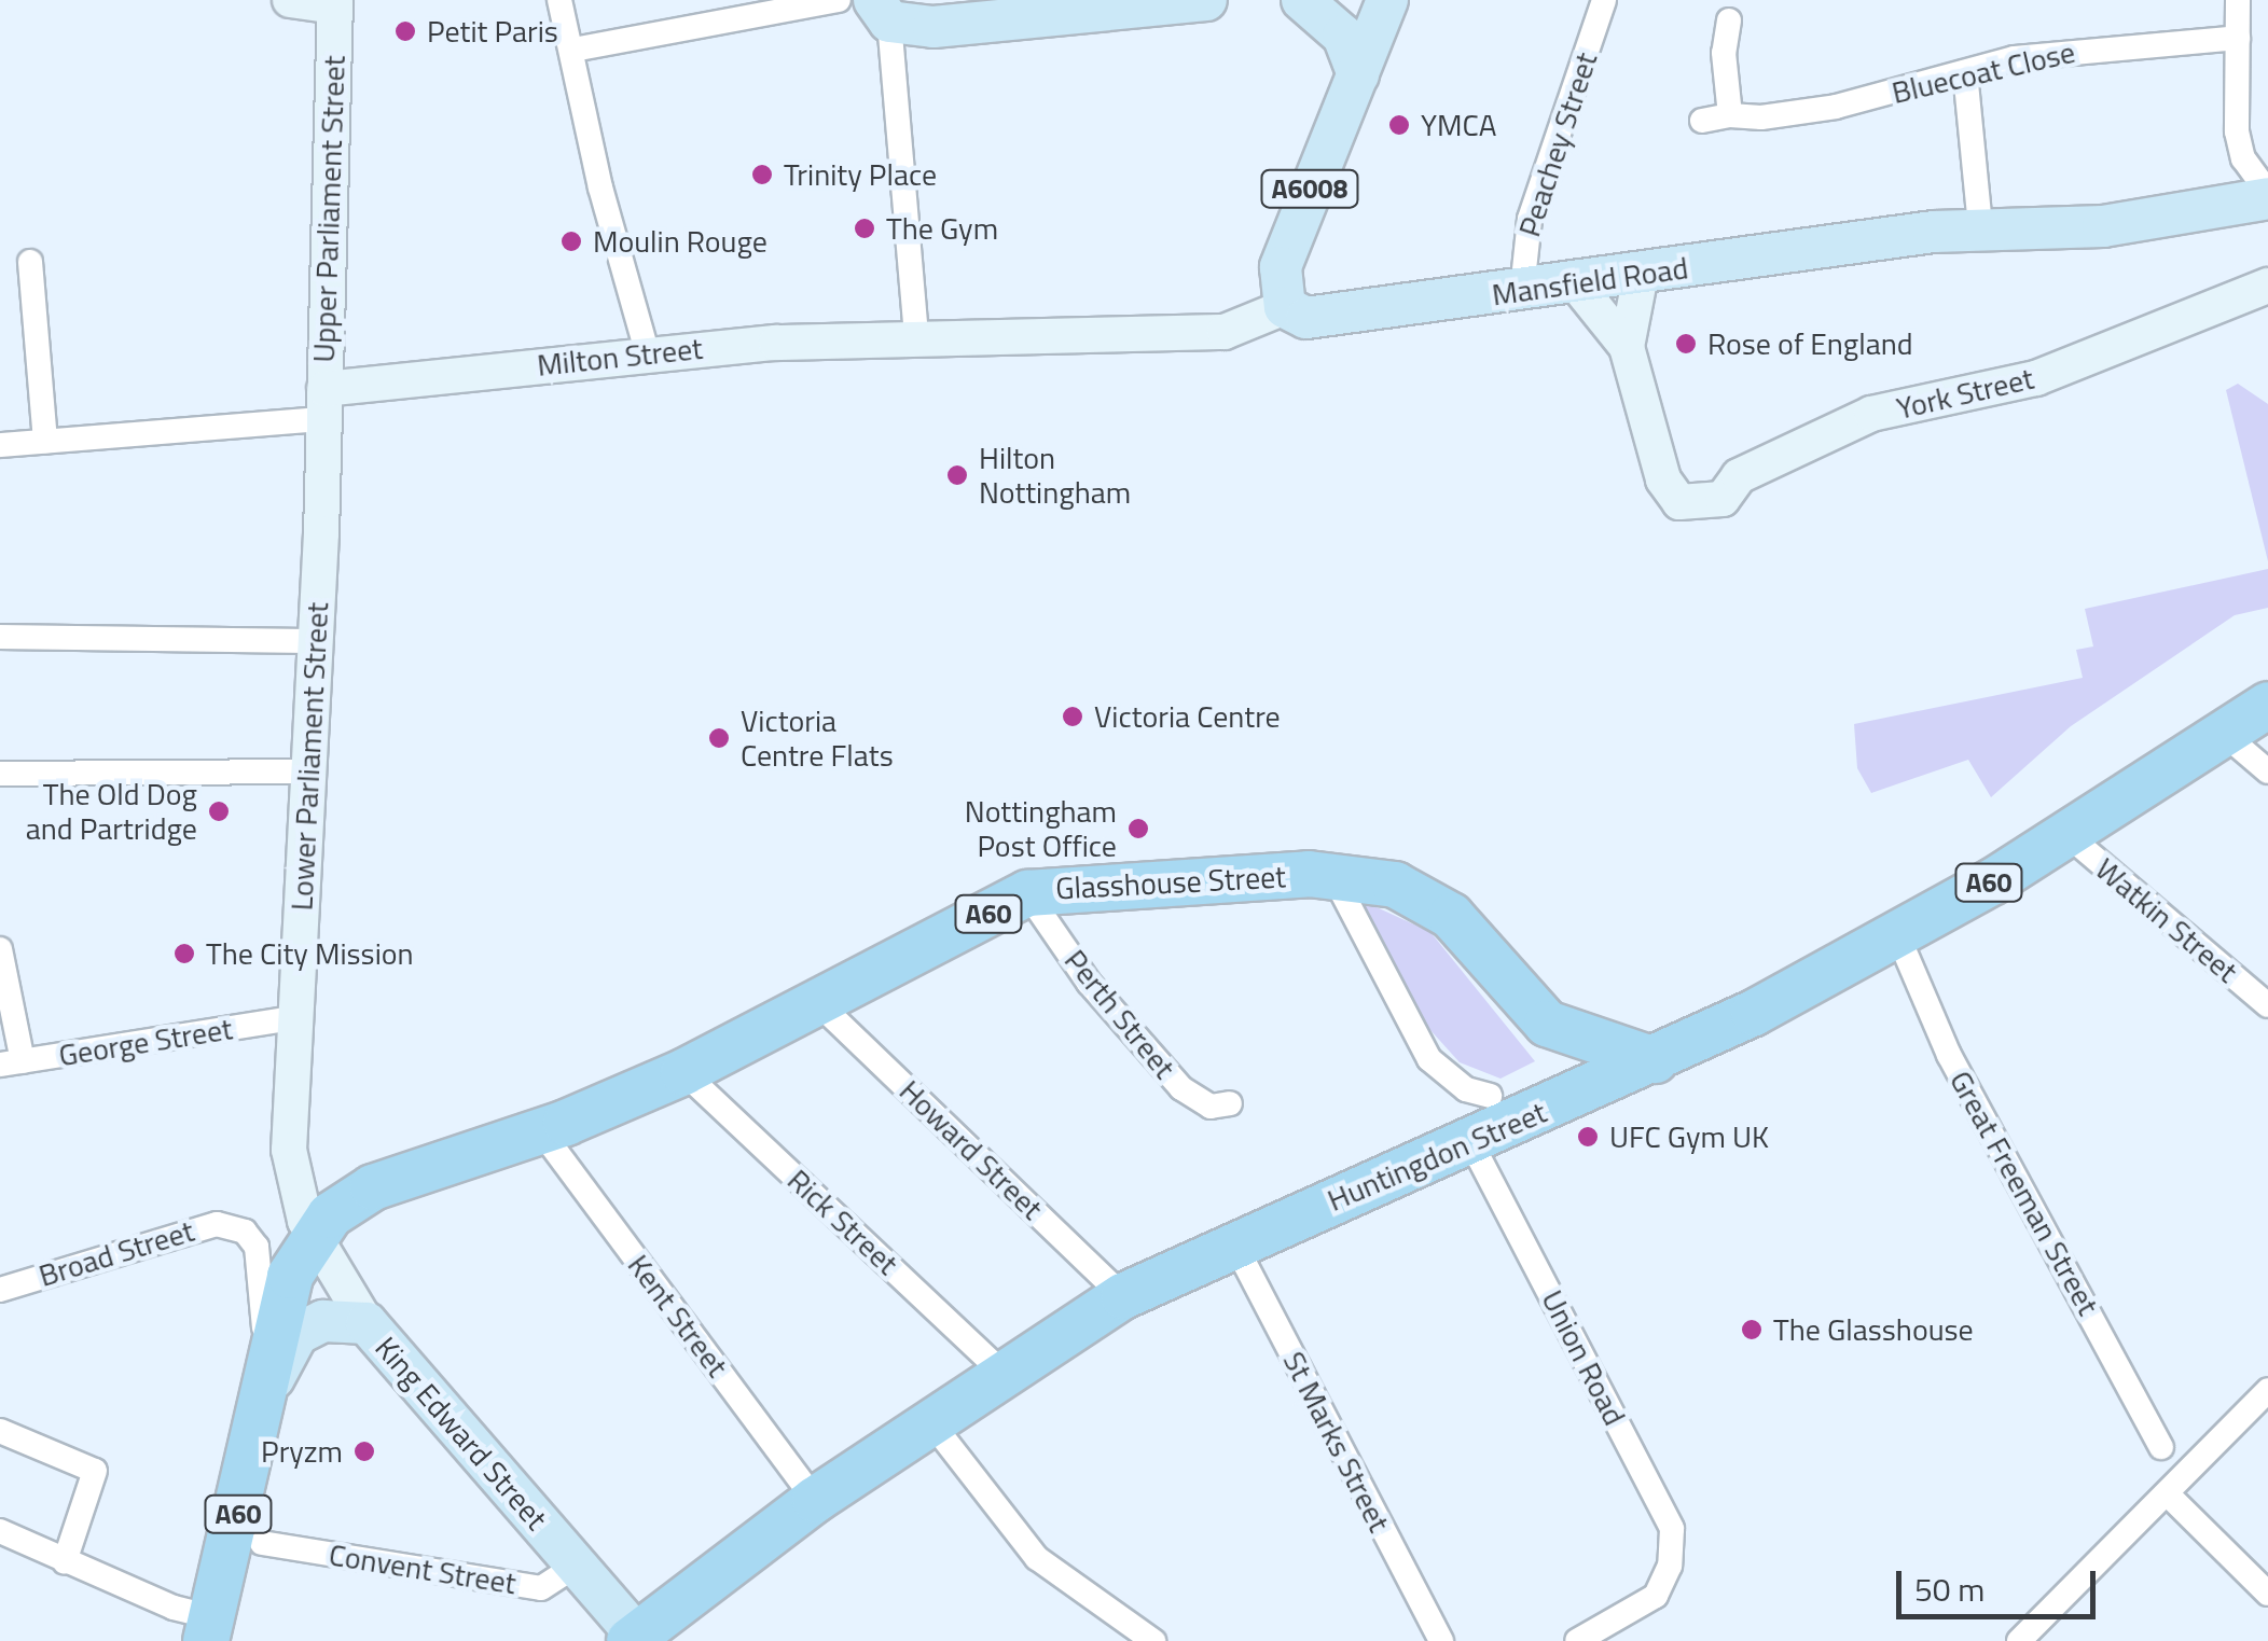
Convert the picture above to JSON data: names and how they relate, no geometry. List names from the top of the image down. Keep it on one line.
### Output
{"streets":{"highway":["Glasshouse Street","A60","Huntingdon Street"],"main road":["A6008","Mansfield Road","King Edward Street"],"street":["Bluecoat Close","Peachey Street","Upper Parliament Street","Milton Street","York Street","Lower Parliament Street","Watkin Street","Perth Street","George Street","Howard Street","Great Freeman Street","Rick Street","Broad Street","Kent Street","Union Road","St Marks Street","Convent Street"]},"crossings":[["Peachey Street","Mansfield Road"],["A6008","Mansfield Road"],["Upper Parliament Street","Milton Street"],["Upper Parliament Street","Lower Parliament Street"],["Milton Street","Lower Parliament Street"],["Lower Parliament Street","Glasshouse Street"],["Lower Parliament Street","A60"],["Lower Parliament Street","George Street"],["Lower Parliament Street","King Edward Street"],["Glasshouse Street","A60"],["Glasshouse Street","Perth Street"],["Glasshouse Street","Howard Street"],["Glasshouse Street","Huntingdon Street"],["Glasshouse Street","Rick Street"],["Glasshouse Street","Kent Street"],["A60","Broad Street"],["A60","King Edward Street"],["Watkin Street","Huntingdon Street"],["Howard Street","Huntingdon Street"],["Huntingdon Street","Great Freeman Street"],["Huntingdon Street","Rick Street"],["Huntingdon Street","Kent Street"],["Huntingdon Street","Union Road"],["Huntingdon Street","King Edward Street"],["Huntingdon Street","St Marks Street"],["Broad Street","King Edward Street"],["King Edward Street","Convent Street"]],"places":["Petit Paris","YMCA","Trinity Place","The Gym","Moulin Rouge","Rose of England","Hilton Nottingham","Victoria Centre","Victoria Centre Flats","The Old Dog and Partridge","Nottingham Post Office","The City Mission","UFC Gym UK","The Glasshouse","Pryzm"],"scale_bar":"50 m"}
